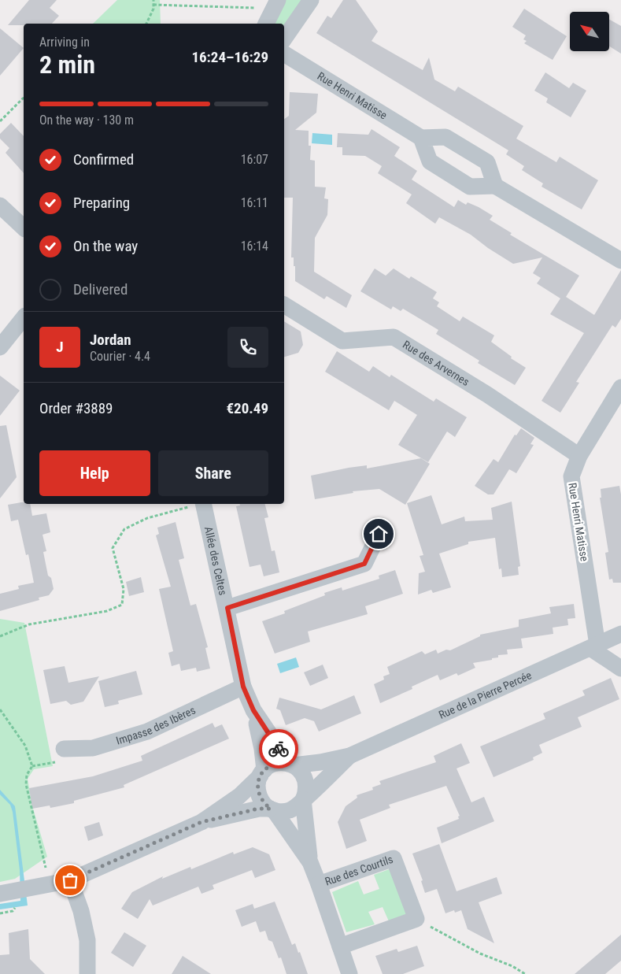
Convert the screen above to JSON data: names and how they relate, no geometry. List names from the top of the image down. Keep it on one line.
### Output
{"streets":{"street":["Rue Henri Matisse","Rue des Arvernes","Allée des Celtes","Rue de la Pierre Percée","Impasse des Ibères","Rue des Courtils"]},"crossings":[["Rue Henri Matisse","Rue des Arvernes"],["Rue Henri Matisse","Rue de la Pierre Percée"],["Allée des Celtes","Rue de la Pierre Percée"],["Allée des Celtes","Impasse des Ibères"],["Allée des Celtes","Rue des Courtils"],["Rue de la Pierre Percée","Rue des Courtils"]],"north":"top left","page":{"heading":["2 min","Arriving in","16:24–16:29"],"panel":["Jordan","Courier · 4.4","Order #3889","€20.49"],"bar":"On the way · 130 m","list":[["Confirmed","16:07"],["Preparing","16:11"],["On the way","16:14"],"Delivered"],"round":"J","buttons":["Help","Share"]}}
